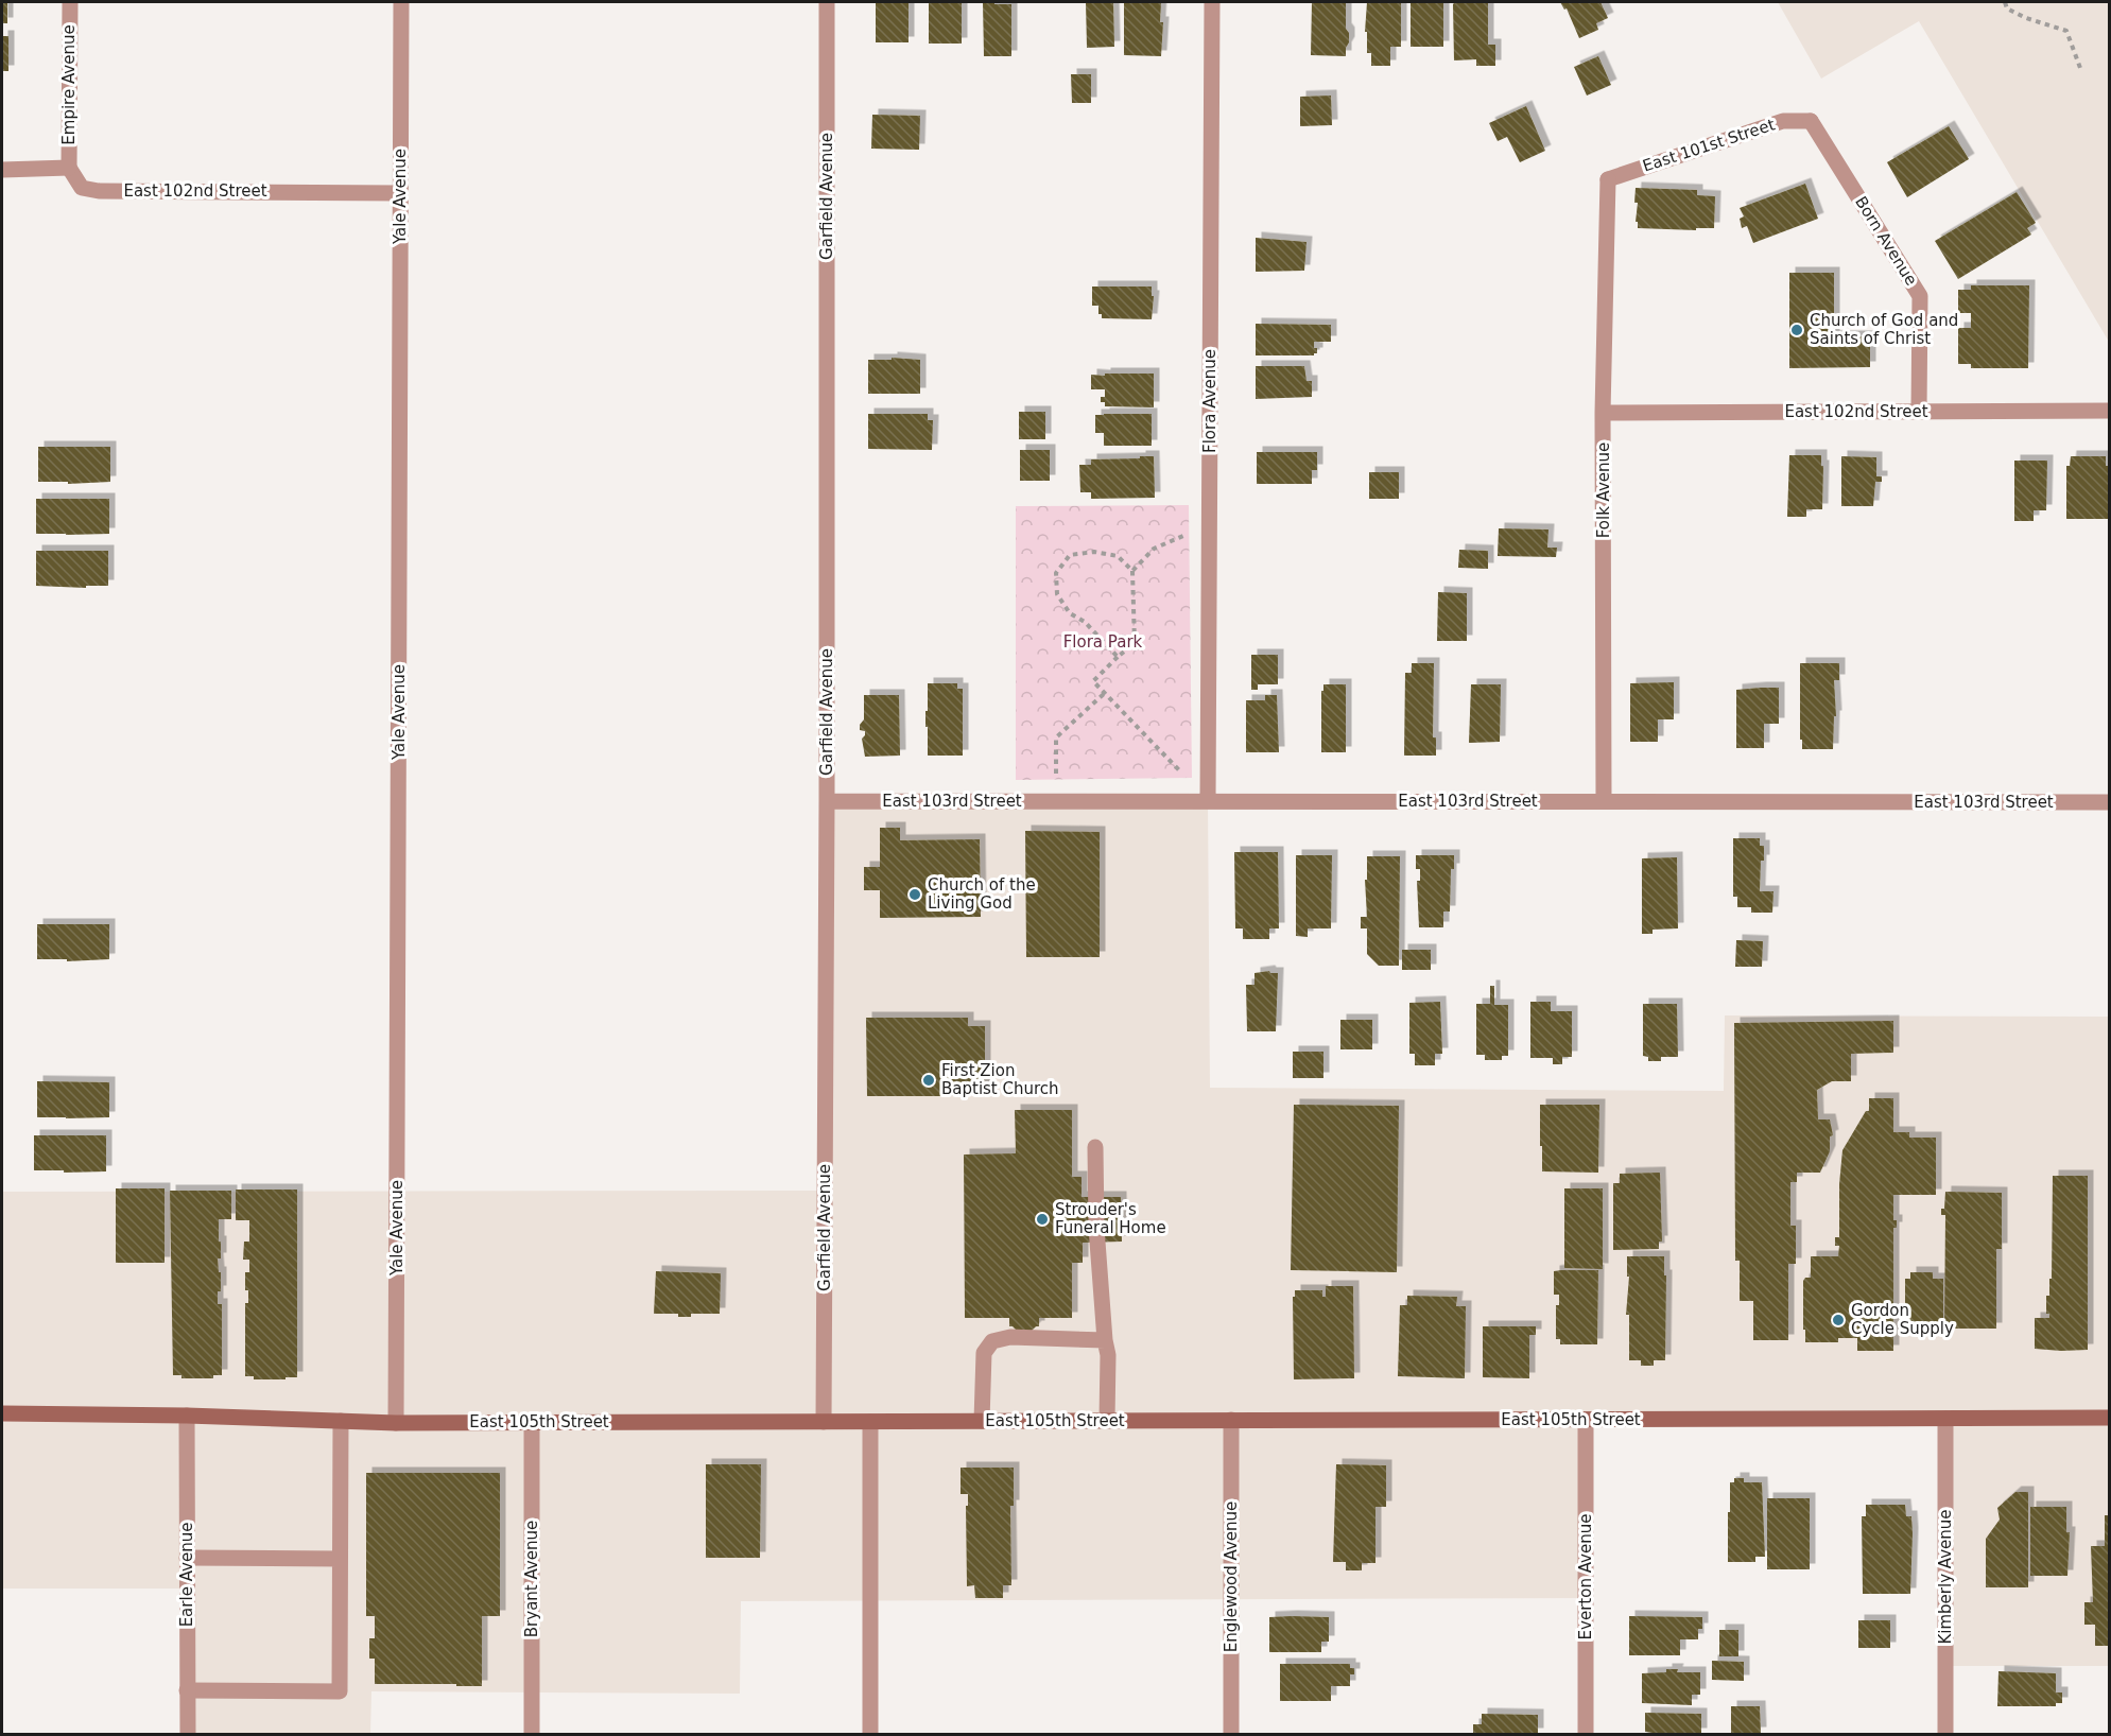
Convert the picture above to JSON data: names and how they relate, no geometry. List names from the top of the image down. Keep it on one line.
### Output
{"streets":{"main road":["East 105th Street"],"street":["Empire Avenue","East 101st Street","East 102nd Street","Yale Avenue","Garfield Avenue","Born Avenue","Flora Avenue","Folk Avenue","East 103rd Street","Earle Avenue","Englewood Avenue","Everton Avenue","Kimberly Avenue","Bryant Avenue"]},"crossings":[["Empire Avenue","East 102nd Street"],["East 101st Street","Born Avenue"],["East 101st Street","Folk Avenue"],["East 102nd Street","Yale Avenue"],["East 102nd Street","Born Avenue"],["East 102nd Street","Folk Avenue"],["Yale Avenue","East 105th Street"],["Garfield Avenue","East 103rd Street"],["Garfield Avenue","East 105th Street"],["Flora Avenue","East 103rd Street"],["Folk Avenue","East 103rd Street"],["East 105th Street","Earle Avenue"],["East 105th Street","Englewood Avenue"],["East 105th Street","Everton Avenue"],["East 105th Street","Kimberly Avenue"],["East 105th Street","Bryant Avenue"]],"parks":["Flora Park"],"places":["Church of God and Saints of Christ","Church of the Living God","First Zion Baptist Church","Strouder's Funeral Home","Gordon Cycle Supply"]}
